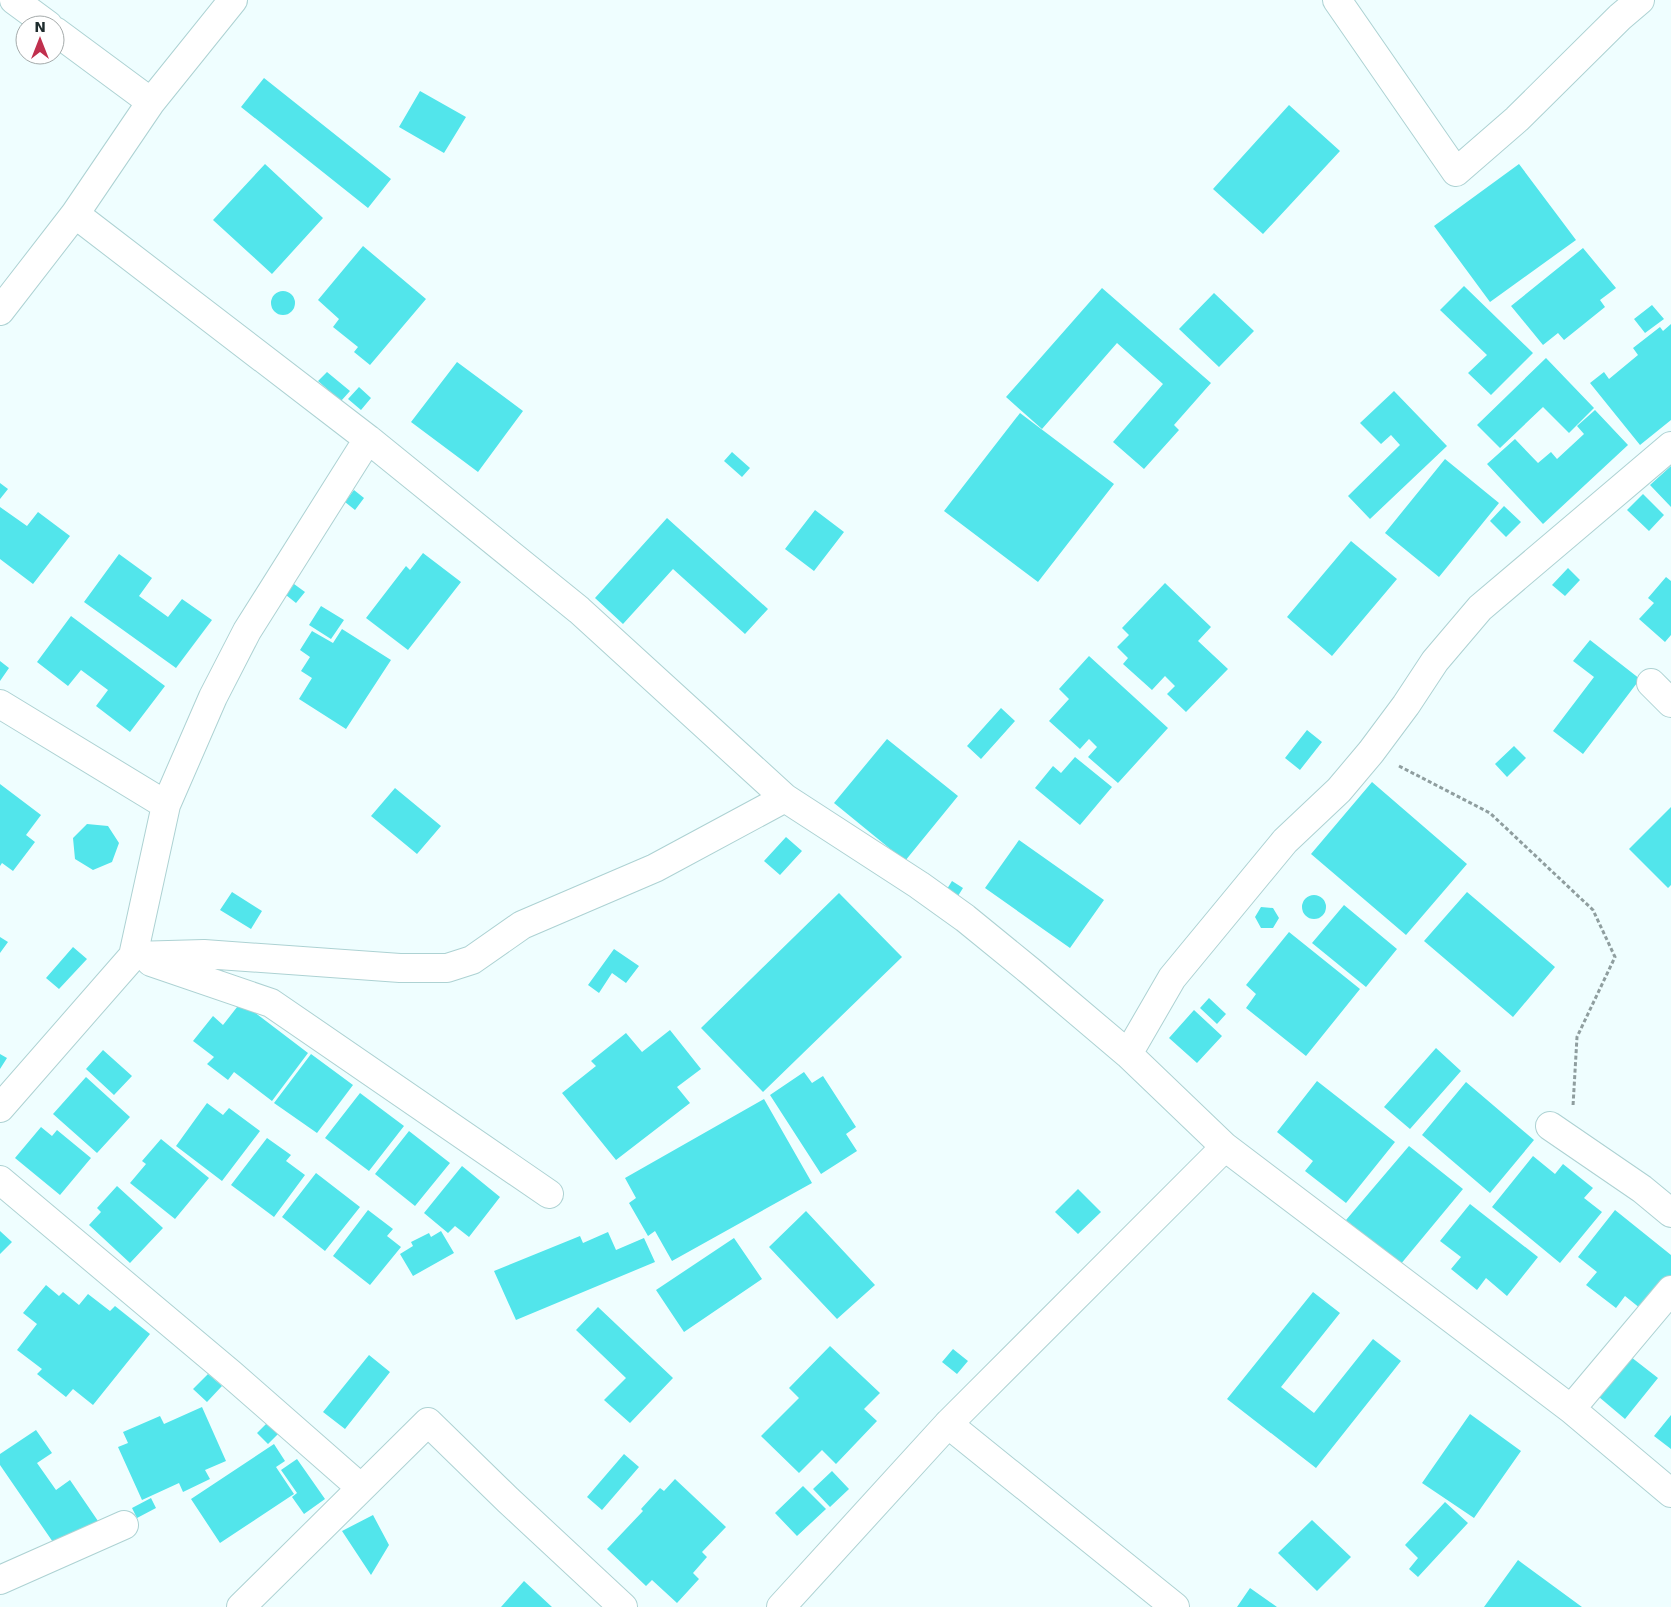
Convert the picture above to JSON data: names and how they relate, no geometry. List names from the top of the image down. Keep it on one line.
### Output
{"north":"top"}
